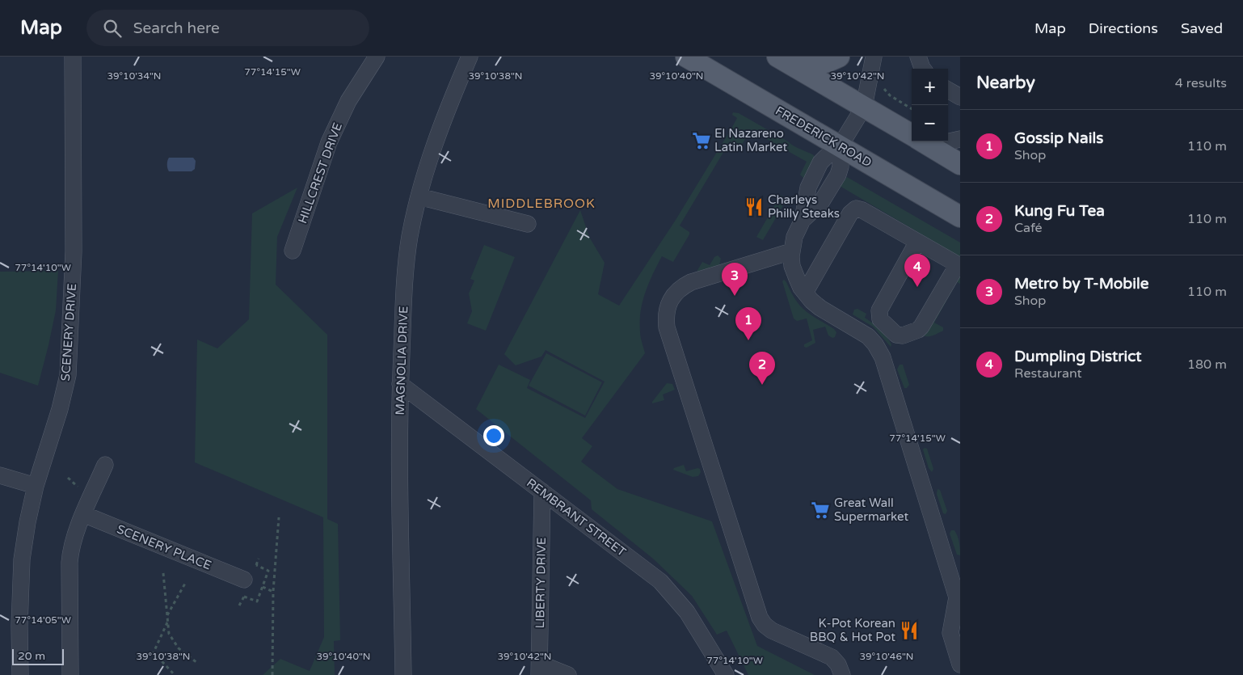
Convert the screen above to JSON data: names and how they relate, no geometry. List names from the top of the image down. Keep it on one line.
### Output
{"streets":{"main road":["FREDERICK ROAD"],"street":["HILLCREST DRIVE","SCENERY DRIVE","MAGNOLIA DRIVE","REMBRANT STREET","SCENERY PLACE","LIBERTY DRIVE"]},"crossings":[["MAGNOLIA DRIVE","REMBRANT STREET"],["REMBRANT STREET","LIBERTY DRIVE"]],"districts":["MIDDLEBROOK"],"places":{"supermarket":["El Nazareno Latin Market","Great Wall Supermarket"],"restaurant":["Charleys Philly Steaks","K-Pot Korean BBQ & Hot Pot"]},"scale_bar":"20 m","page":{"header":"Map","search":"Search here","nav":["Map","Directions","Saved"],"heading":["Nearby","4 results"],"map_buttons":["+","−"],"list":[{"mark":"1","name":"Gossip Nails","note":"Shop","value":"110 m"},{"mark":"2","name":"Kung Fu Tea","note":"Café","value":"110 m"},{"mark":"3","name":"Metro by T-Mobile","note":"Shop","value":"110 m"},{"mark":"4","name":"Dumpling District","note":"Restaurant","value":"180 m"}],"pins":["4","3","1","2"],"scale":"20 m"},"coordinates":["77°14'15\"W","39°10'34\"N","39°10'38\"N","39°10'40\"N","39°10'42\"N","77°14'10\"W","77°14'05\"W","39°10'46\"N"]}
